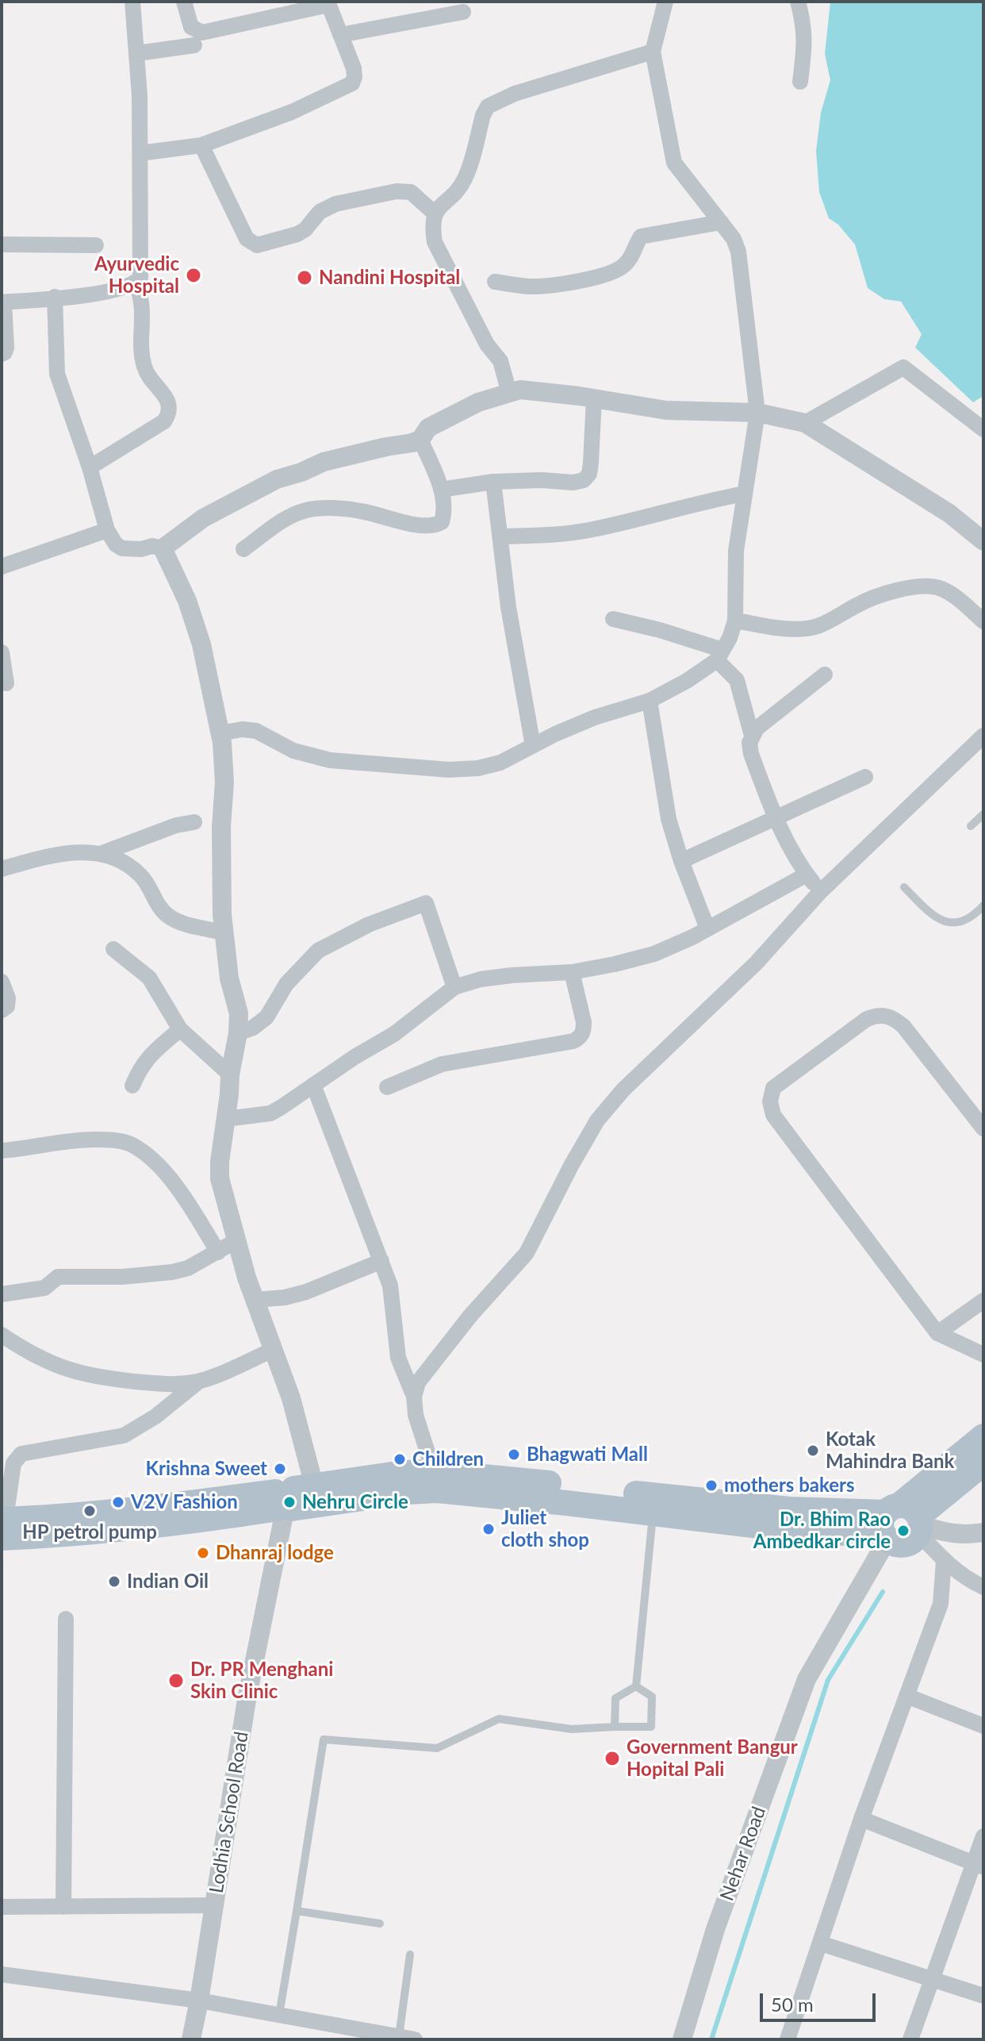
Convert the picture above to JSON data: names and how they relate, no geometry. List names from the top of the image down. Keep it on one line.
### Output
{"streets":{"street":["Lodhia School Road","Nehar Road"]},"places":["Ayurvedic Hospital","Nandini Hospital","Kotak Mahindra Bank","Bhagwati Mall","Children","Krishna Sweet","mothers bakers","V2V Fashion","Nehru Circle","HP petrol pump","Juliet cloth shop","Dr. Bhim Rao Ambedkar circle","Dhanraj lodge","Indian Oil","Dr. PR Menghani Skin Clinic","Government Bangur Hopital Pali"],"scale_bar":"50 m"}
